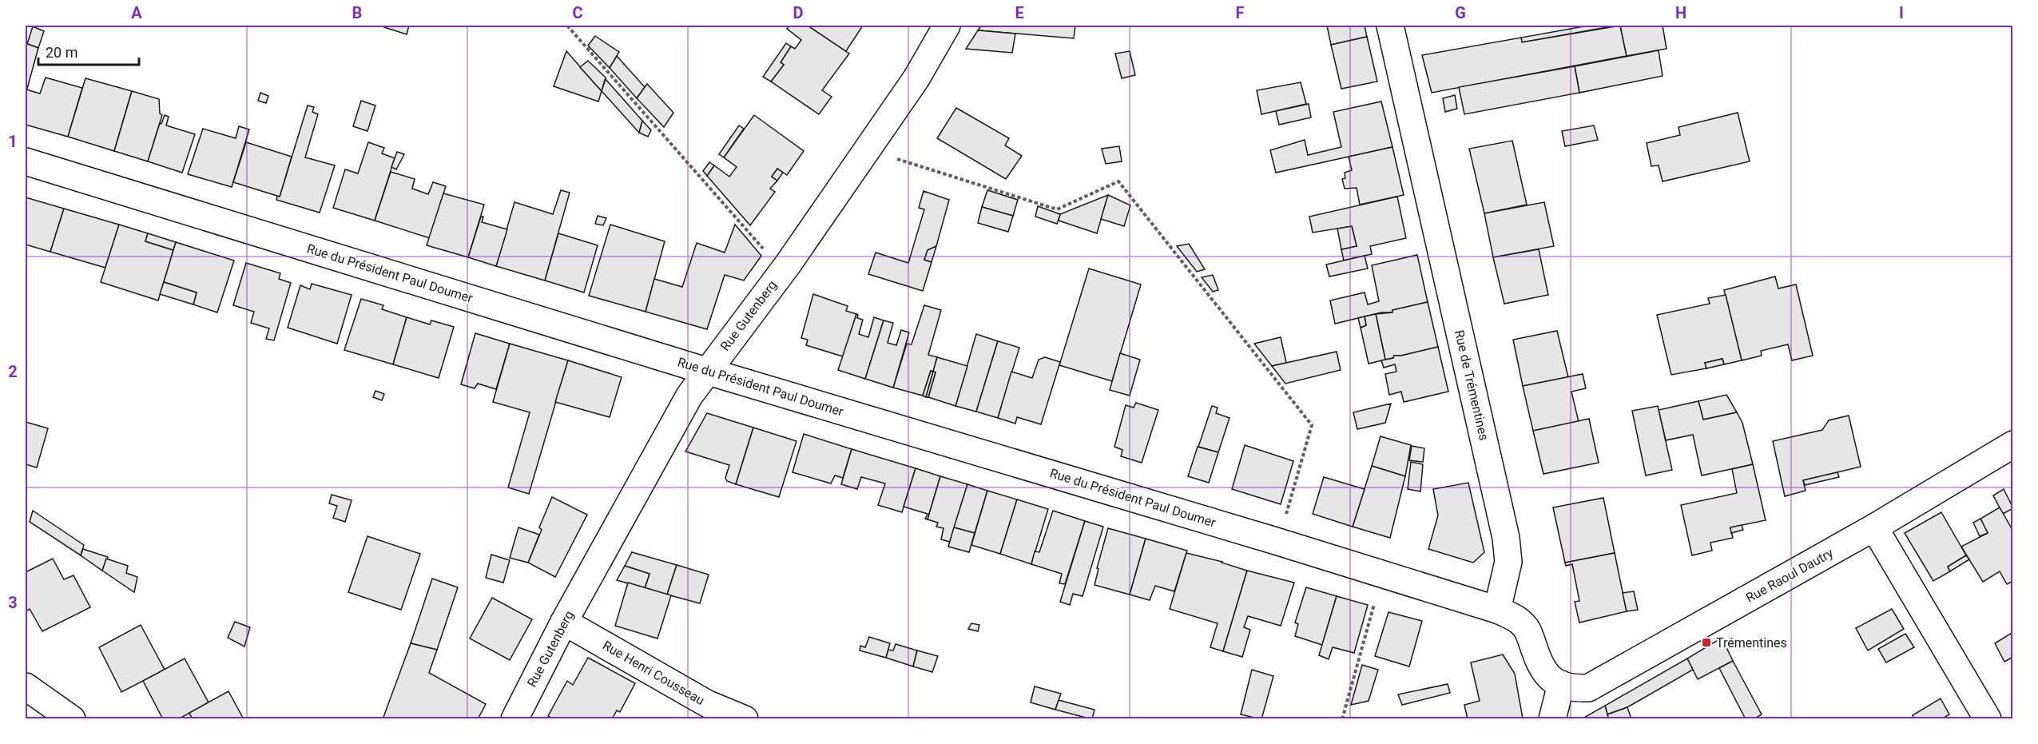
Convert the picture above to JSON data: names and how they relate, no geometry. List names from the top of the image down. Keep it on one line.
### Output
{"streets":{"street":["Rue du Président Paul Doumer","Rue Gutenberg","Rue de Trémentines","Rue Raoul Dautry","Rue Henri Cousseau"]},"crossings":[["Rue du Président Paul Doumer","Rue Gutenberg"],["Rue du Président Paul Doumer","Rue de Trémentines"],["Rue Gutenberg","Rue Henri Cousseau"]],"places":{"transit":["Trémentines"]},"scale_bar":"20 m","grid":{"columns":["A","B","C","D","E","F","G","H","I"],"rows":["1","2","3"]}}
